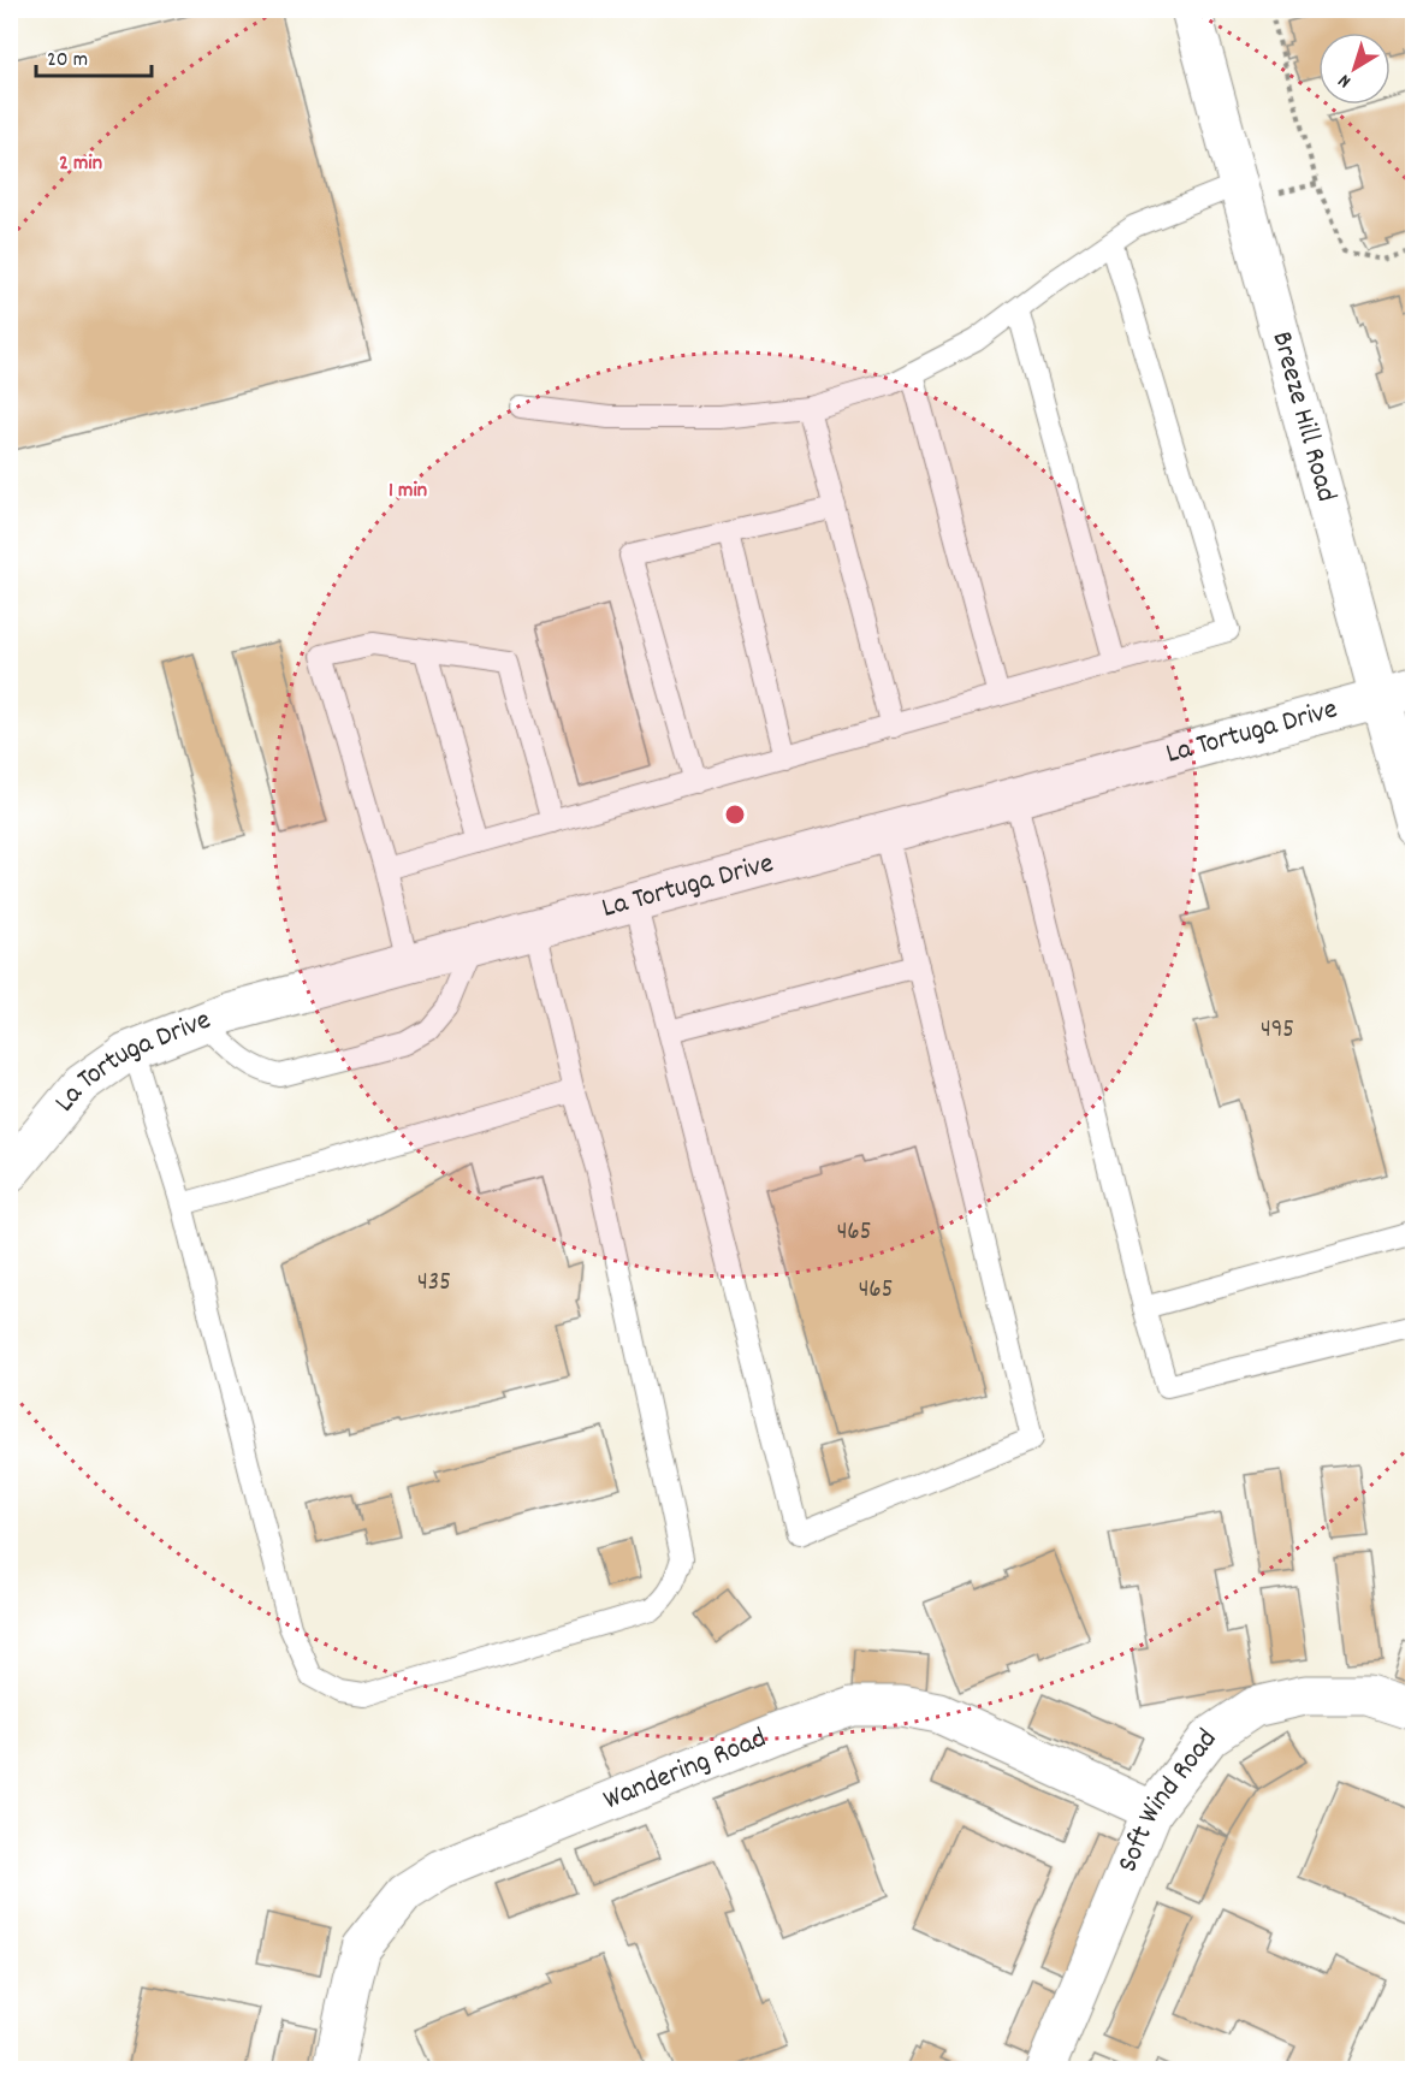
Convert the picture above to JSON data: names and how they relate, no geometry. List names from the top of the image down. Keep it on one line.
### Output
{"streets":{"street":["Breeze Hill Road","La Tortuga Drive","Wandering Road","Soft Wind Road"]},"crossings":[["Breeze Hill Road","La Tortuga Drive"],["Wandering Road","Soft Wind Road"]],"house_numbers":["495","465","435","465"],"scale_bar":"20 m","north":"bottom left","rings":["2 min","1 min"]}
